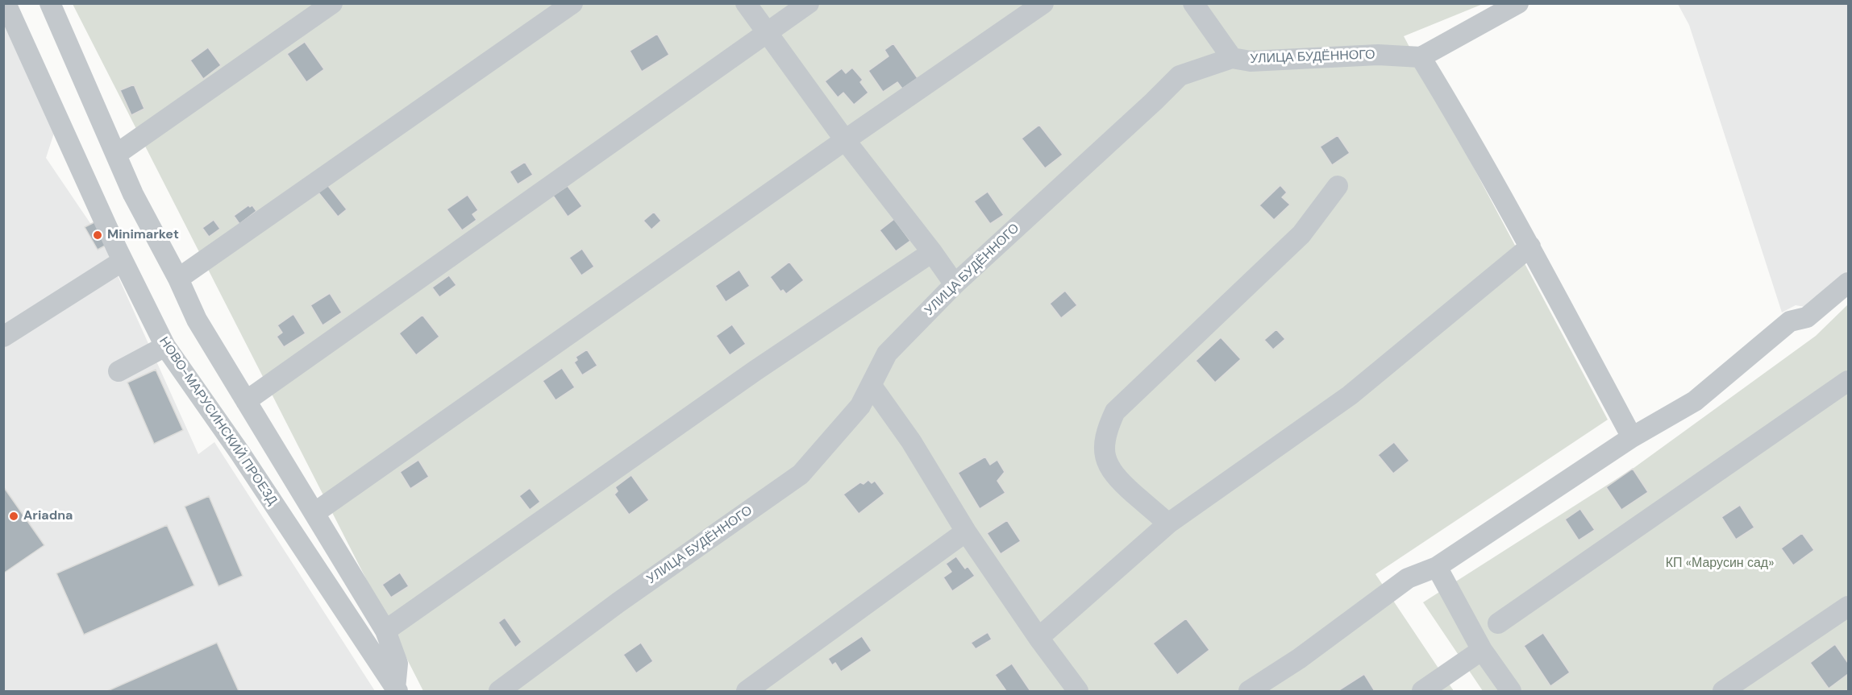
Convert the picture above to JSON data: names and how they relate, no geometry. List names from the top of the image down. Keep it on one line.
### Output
{"streets":{"street":["УЛИЦА БУДЁННОГО","НОВО-МАРУСИНСКИЙ ПРОЕЗД"]},"parks":["КП «Марусин сад»"],"places":["Minimarket","Ariadna"]}
